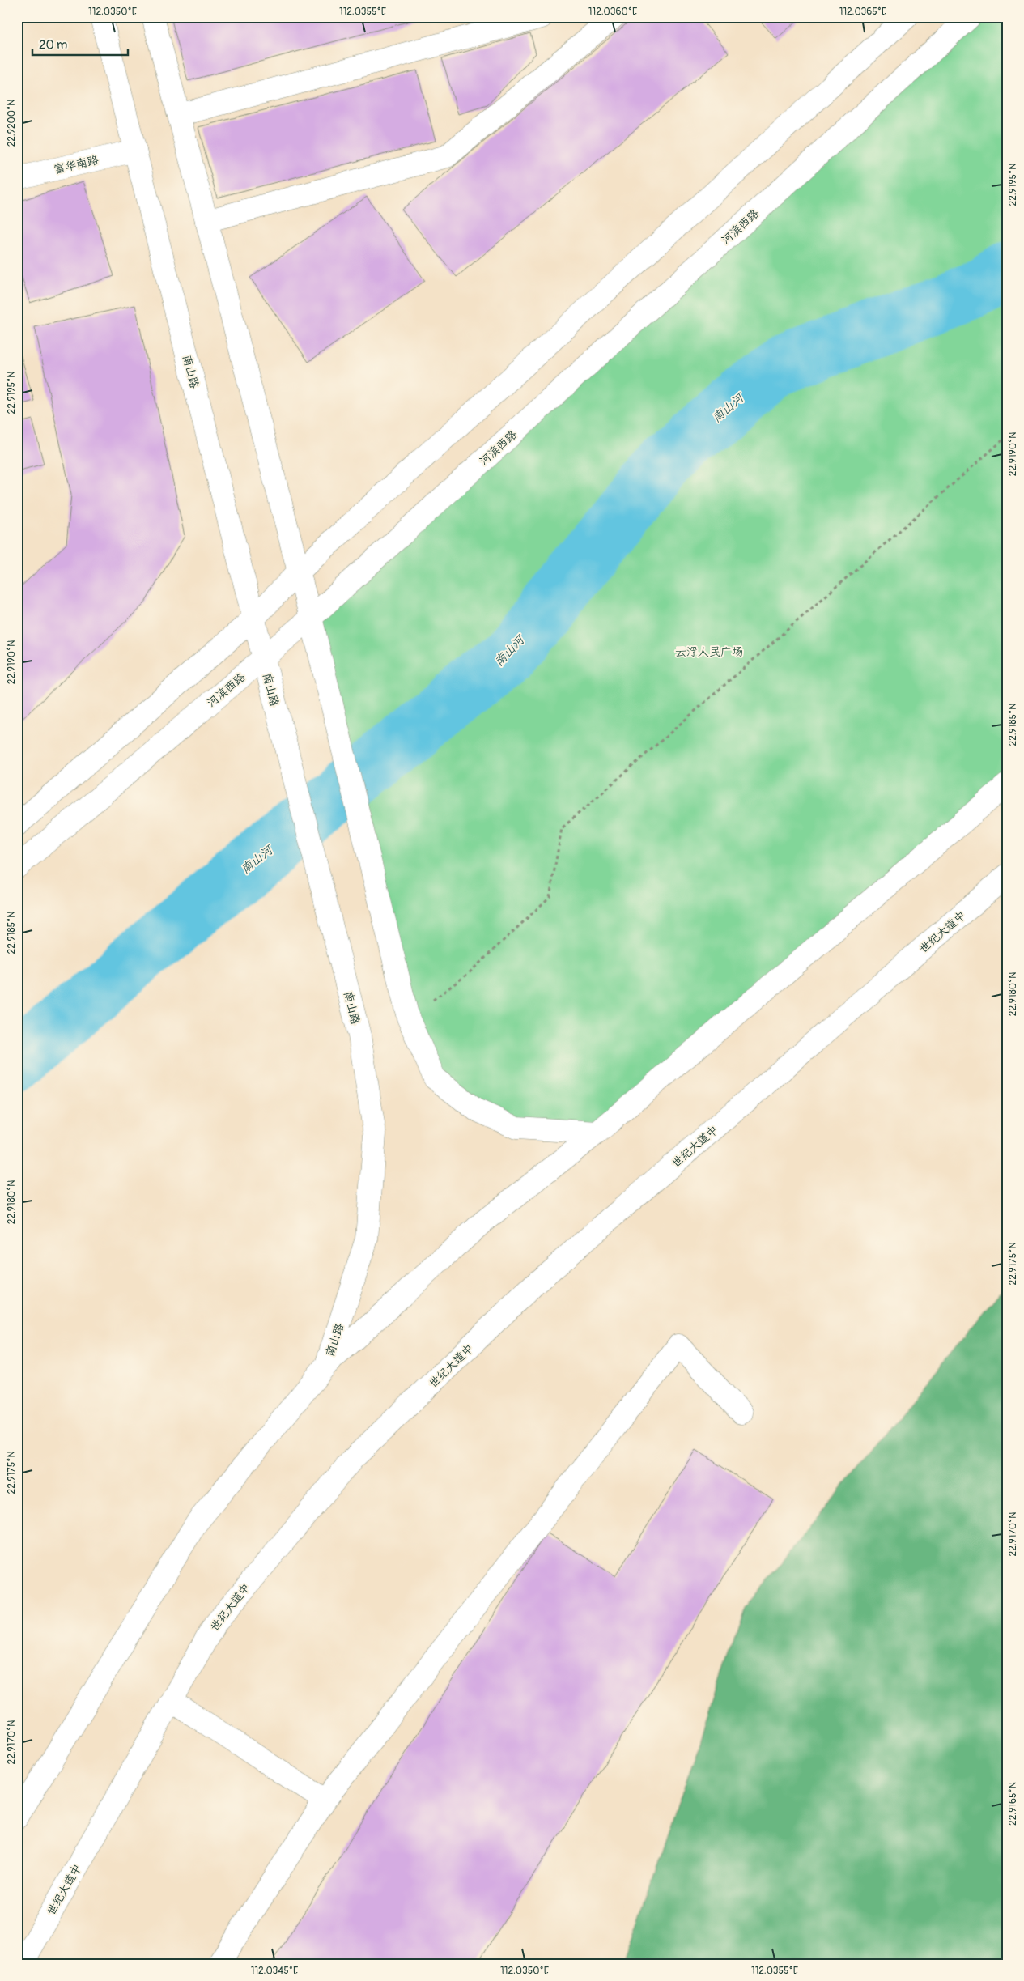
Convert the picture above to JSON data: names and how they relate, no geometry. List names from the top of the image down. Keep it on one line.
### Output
{"streets":{"main road":["富华南路","河滨西路","南山路","世纪大道中"]},"crossings":[["富华南路","南山路"],["河滨西路","南山路"]],"water":["南山河"],"parks":["云浮人民广场"],"scale_bar":"20 m","coordinates":["112.0350°E","112.0355°E","112.0360°E","112.0365°E","22.9200°N","22.9195°N","22.9190°N","22.9185°N","22.9180°N","22.9175°N","22.9170°N","22.9165°N","112.0345°E"]}
